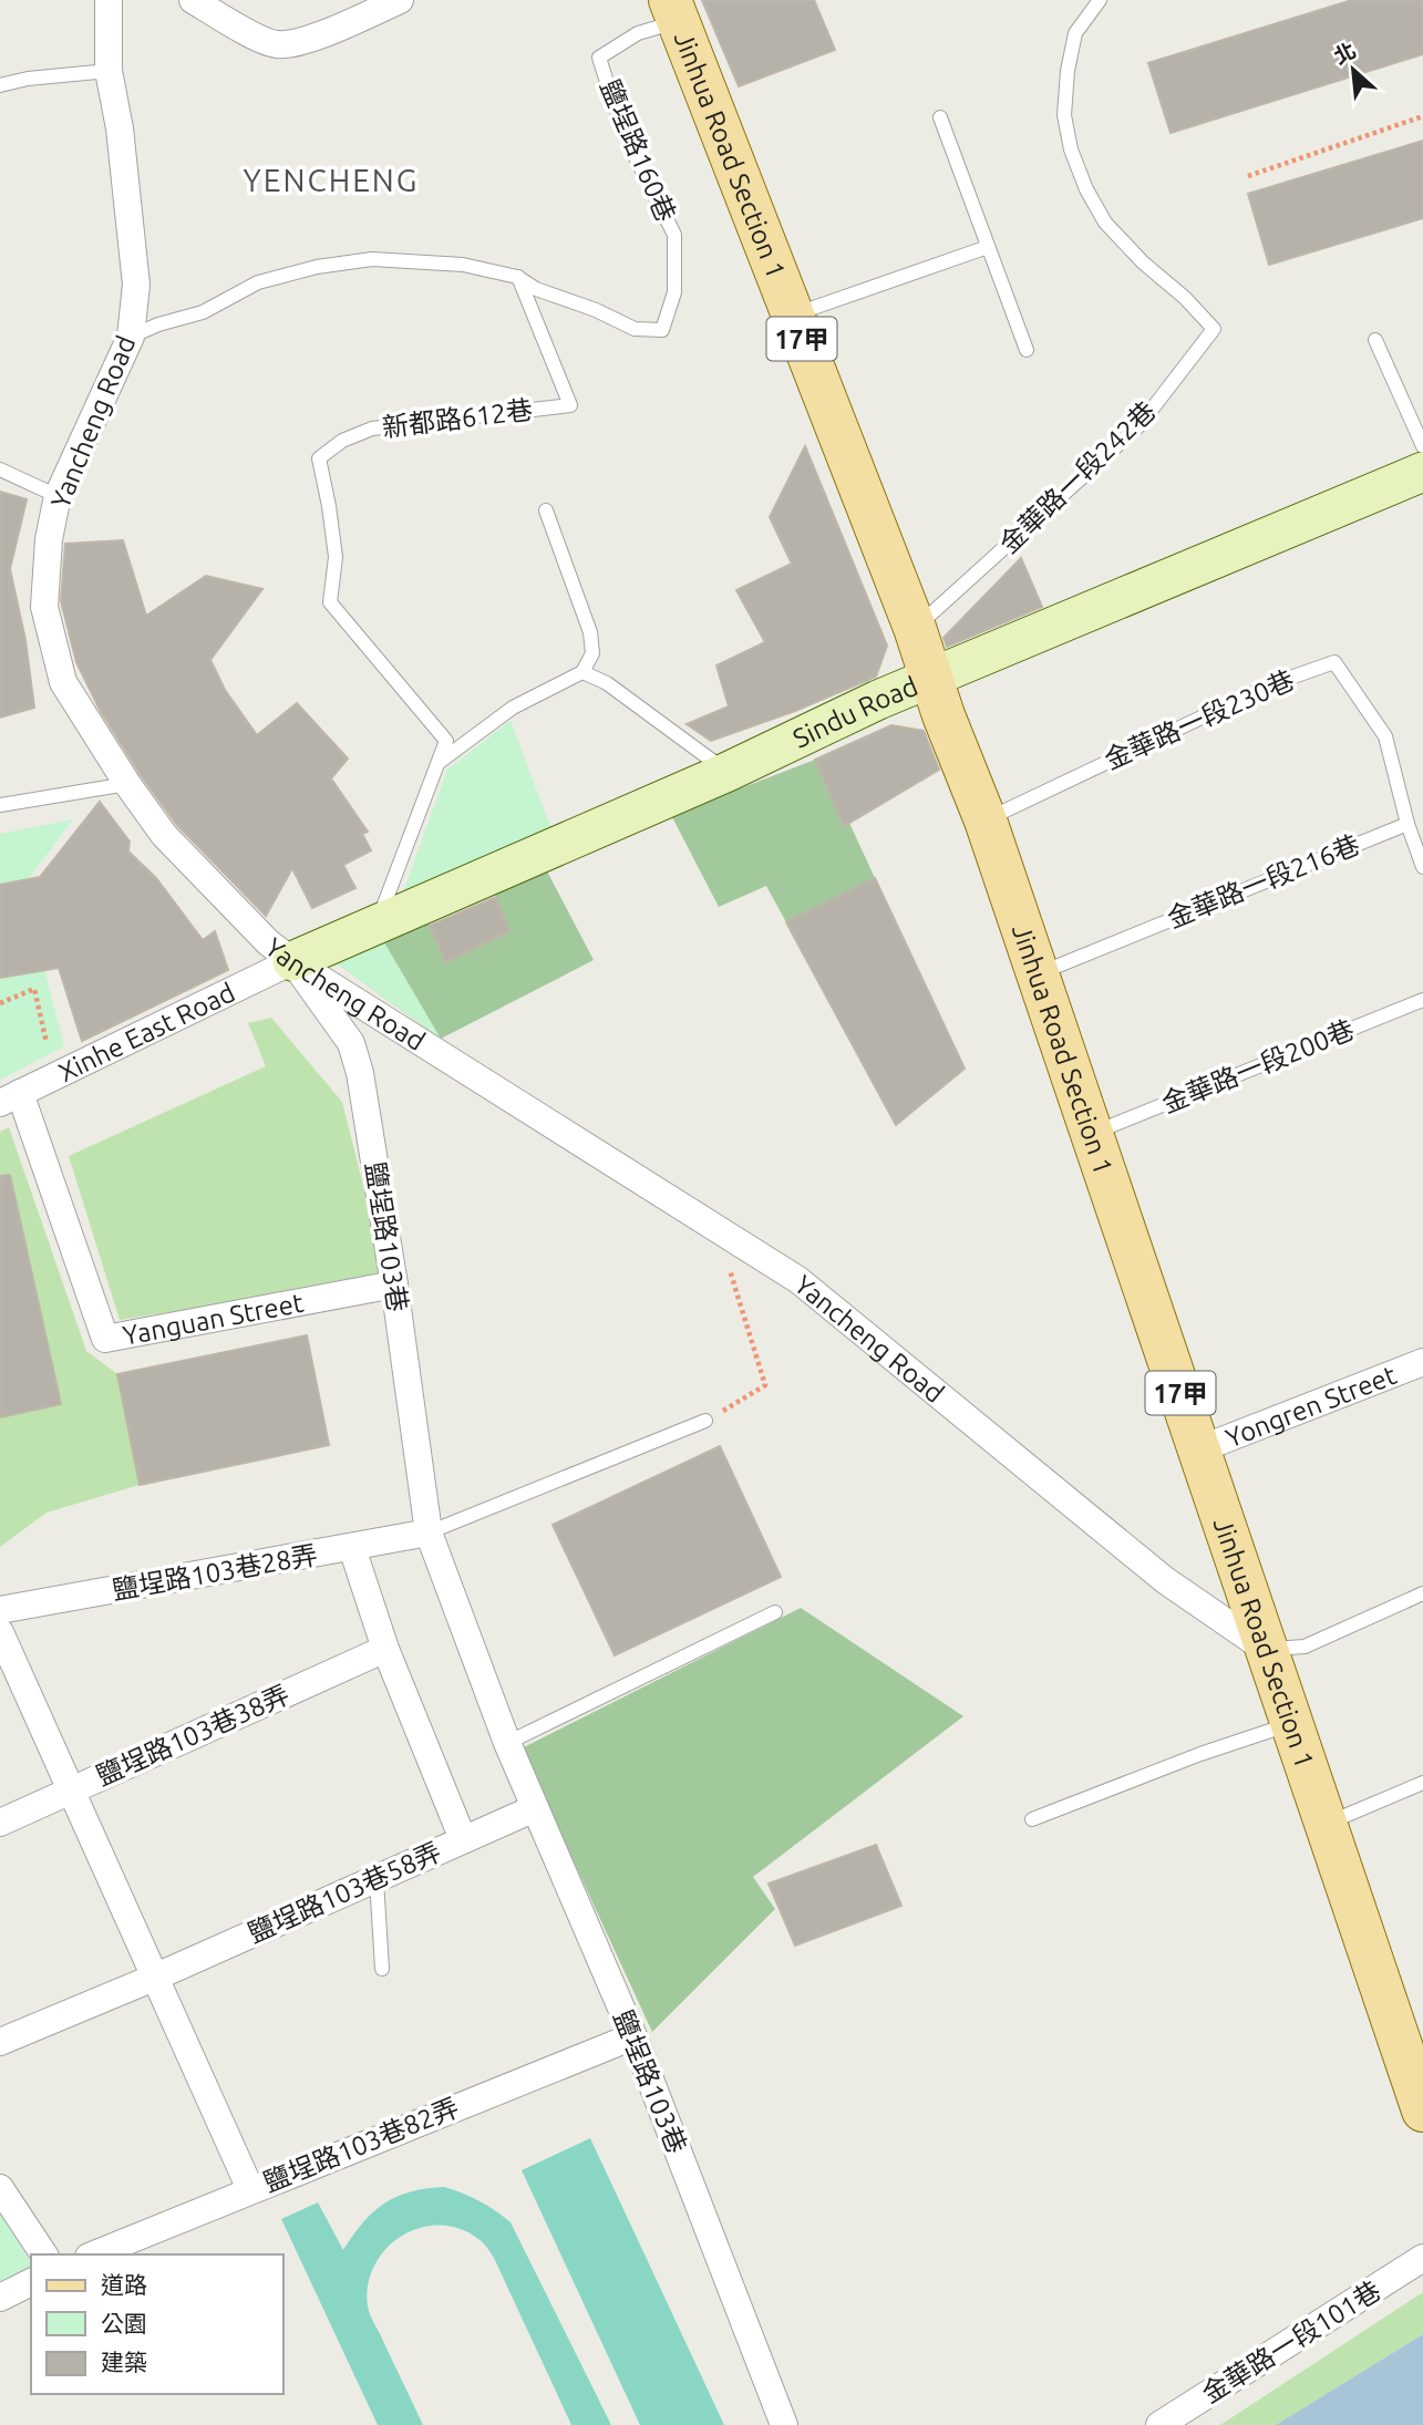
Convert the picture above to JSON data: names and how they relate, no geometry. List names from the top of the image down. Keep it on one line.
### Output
{"streets":{"main road":["Jinhua Road Section 1","17甲"],"street":["Yancheng Road","Sindu Road","Xinhe East Road","鹽埕路103巷","Yanguan Street","Yongren Street","鹽埕路103巷28弄","鹽埕路103巷38弄","鹽埕路103巷58弄","鹽埕路103巷82弄","金華路一段101巷"],"lane":["鹽埕路160巷","新都路612巷","金華路一段242巷","金華路一段230巷","金華路一段216巷","金華路一段200巷"]},"crossings":[["鹽埕路160巷","Jinhua Road Section 1"],["鹽埕路160巷","新都路612巷"],["鹽埕路160巷","Yancheng Road"],["Jinhua Road Section 1","Yancheng Road"],["Jinhua Road Section 1","金華路一段242巷"],["Jinhua Road Section 1","Sindu Road"],["Jinhua Road Section 1","金華路一段230巷"],["Jinhua Road Section 1","金華路一段216巷"],["Jinhua Road Section 1","金華路一段200巷"],["Jinhua Road Section 1","Yongren Street"],["新都路612巷","Sindu Road"],["Yancheng Road","Sindu Road"],["Yancheng Road","Xinhe East Road"],["Yancheng Road","鹽埕路103巷"],["Sindu Road","Xinhe East Road"],["Sindu Road","鹽埕路103巷"],["金華路一段230巷","金華路一段216巷"],["Xinhe East Road","鹽埕路103巷"],["Xinhe East Road","Yanguan Street"],["鹽埕路103巷","Yanguan Street"],["鹽埕路103巷","鹽埕路103巷28弄"],["鹽埕路103巷","鹽埕路103巷58弄"],["鹽埕路103巷","鹽埕路103巷82弄"]],"districts":["YENCHENG"],"legend":["道路","公園","建築"],"north":"top left"}
